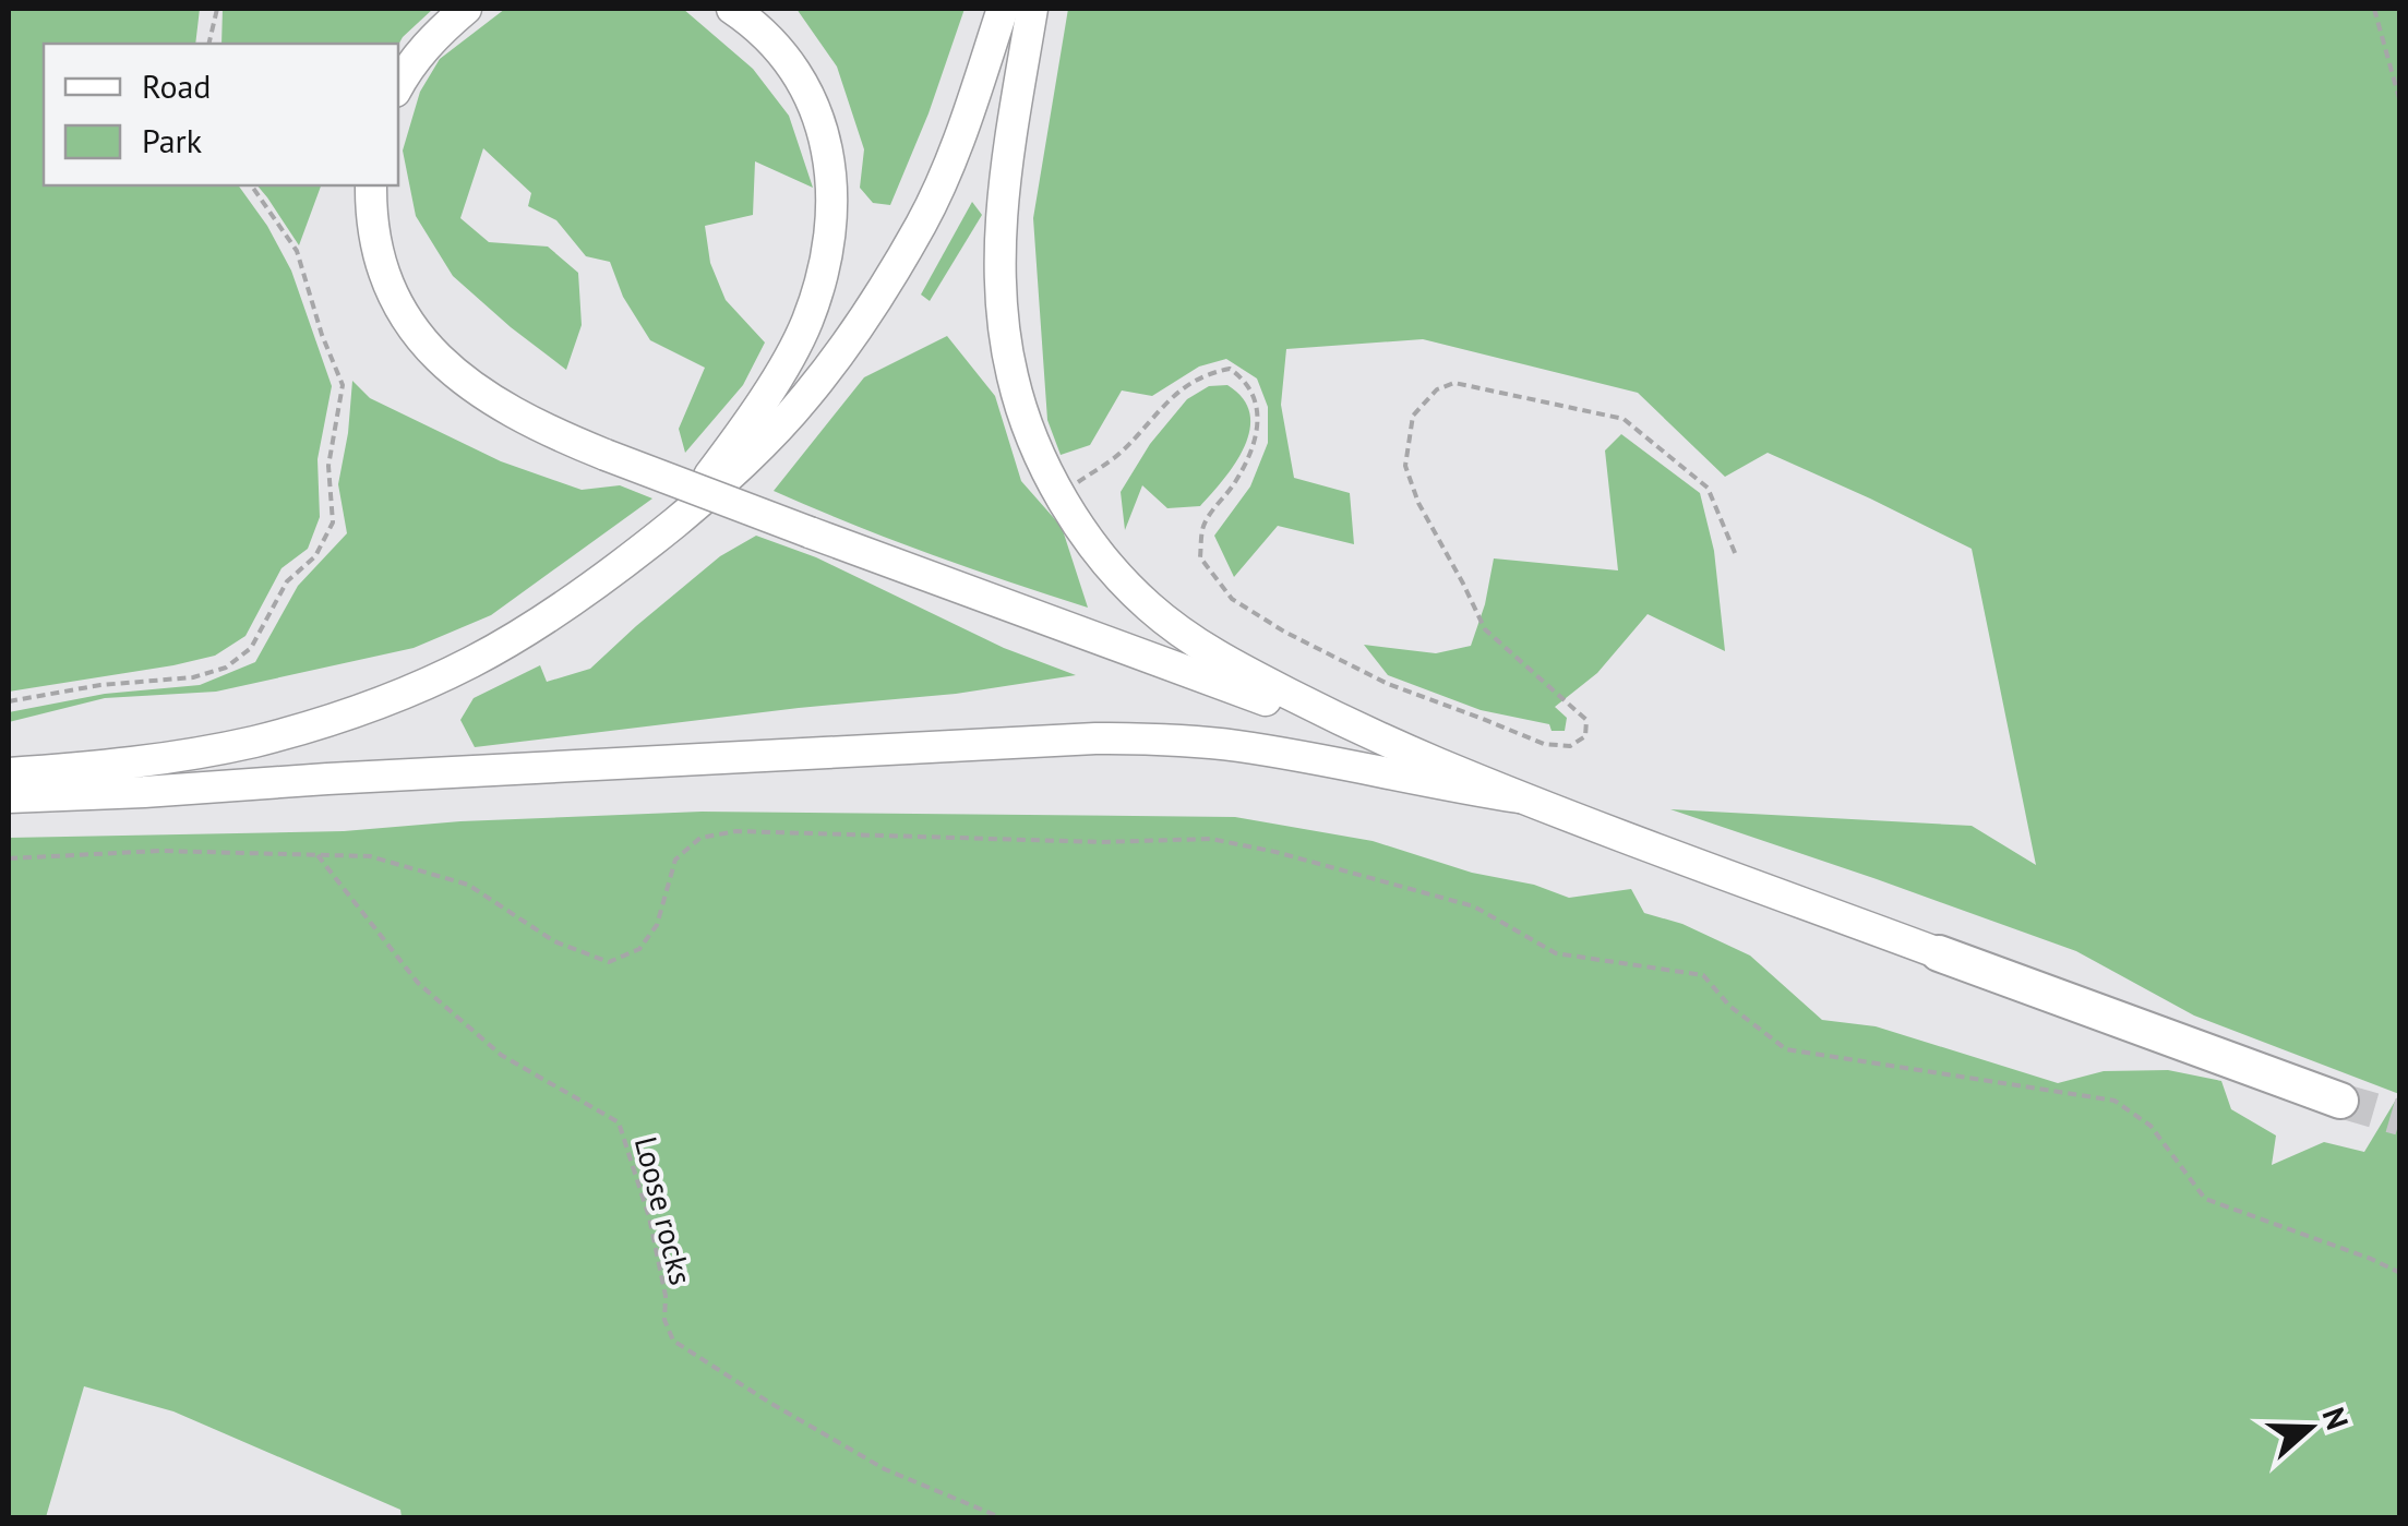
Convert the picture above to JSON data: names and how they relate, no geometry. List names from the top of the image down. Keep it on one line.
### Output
{"streets":{"path":["Loose rocks"]},"legend":["Road","Park"],"north":"right"}
